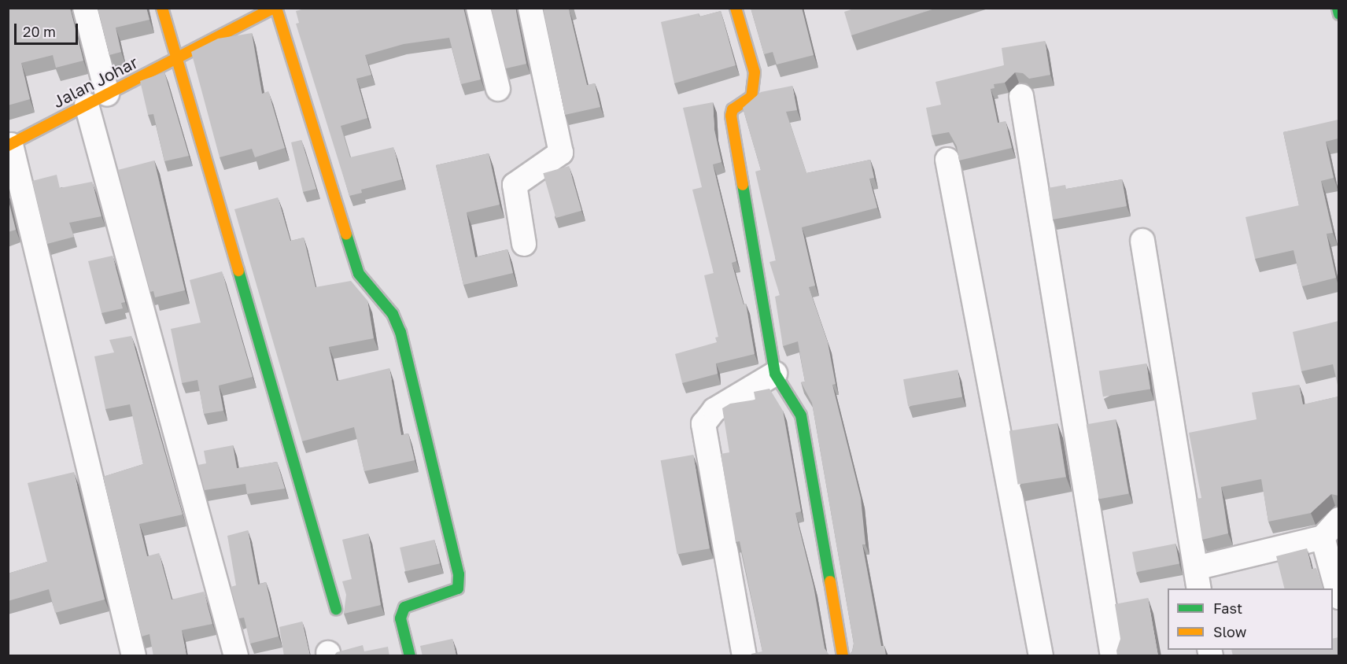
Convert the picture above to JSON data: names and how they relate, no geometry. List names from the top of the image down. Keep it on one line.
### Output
{"streets":{"street":["Jalan Johar"]},"legend":["Fast","Slow"],"scale_bar":"20 m"}
